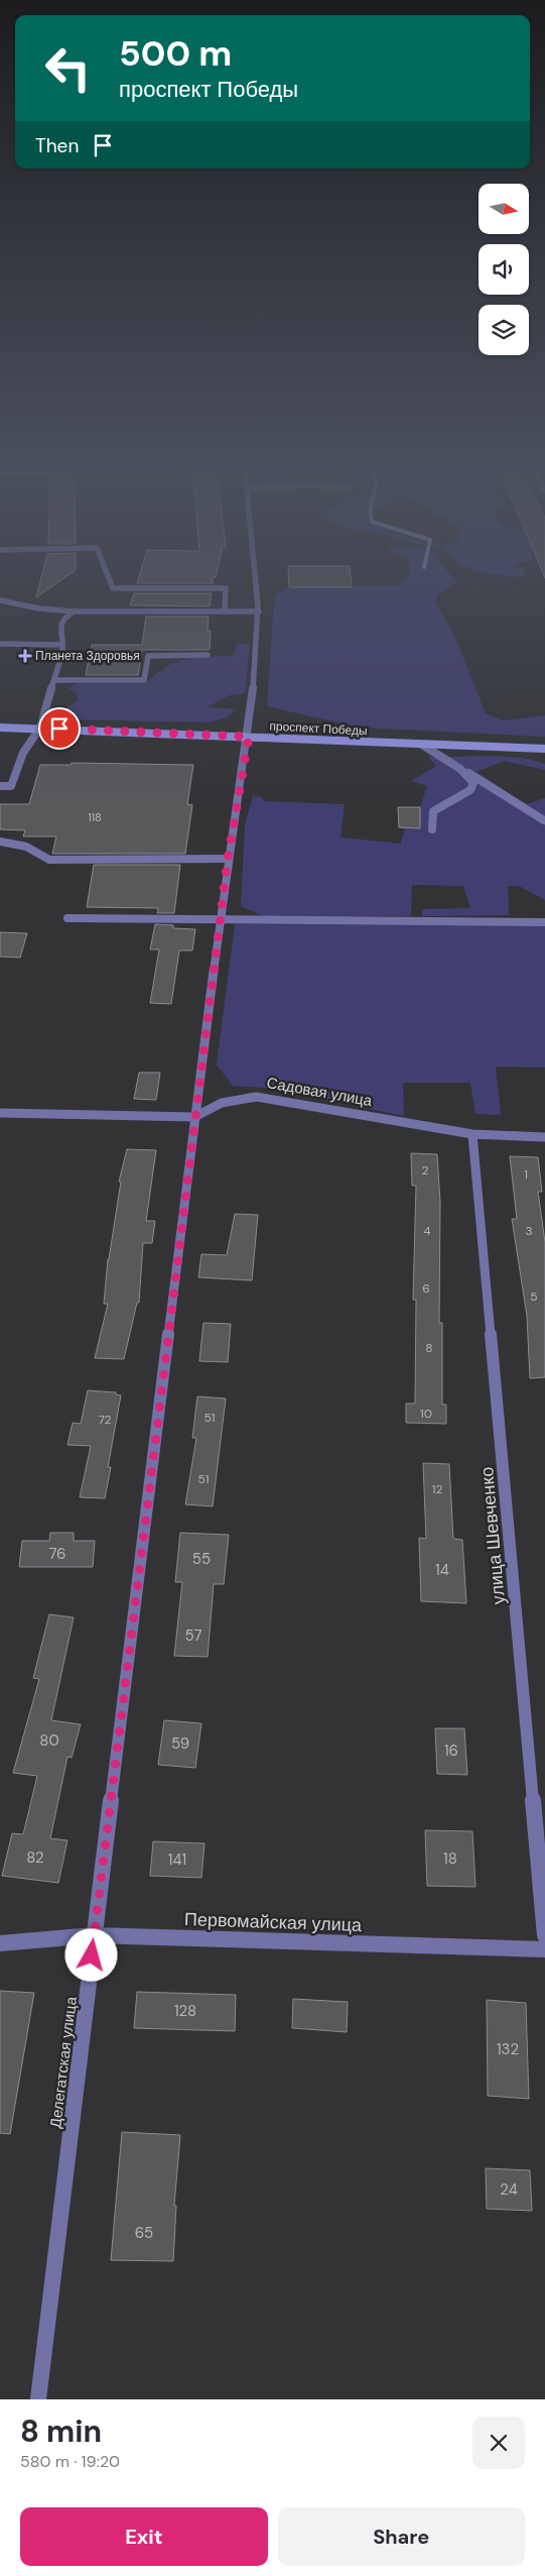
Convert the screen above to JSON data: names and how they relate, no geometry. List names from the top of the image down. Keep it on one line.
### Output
{"streets":{"street":["проспект Победы","Садовая улица","улица Шевченко","Первомайская улица","Делегатская улица"]},"crossings":[["проспект Победы","Делегатская улица"],["Садовая улица","улица Шевченко"],["Садовая улица","Делегатская улица"],["Первомайская улица","Делегатская улица"]],"places":{"health":["Планета Здоровья"]},"house_numbers":["118","2","1","4","3","6","5","8","10","51","72","51","12","76","55","14","57","80","59","16","82","18","141","128","132","24","65"],"north":"right","page":{"turn":["500 m","проспект Победы"],"then":"Then","heading":["8 min","580 m · 19:20"],"buttons":["Exit","Share"]}}
